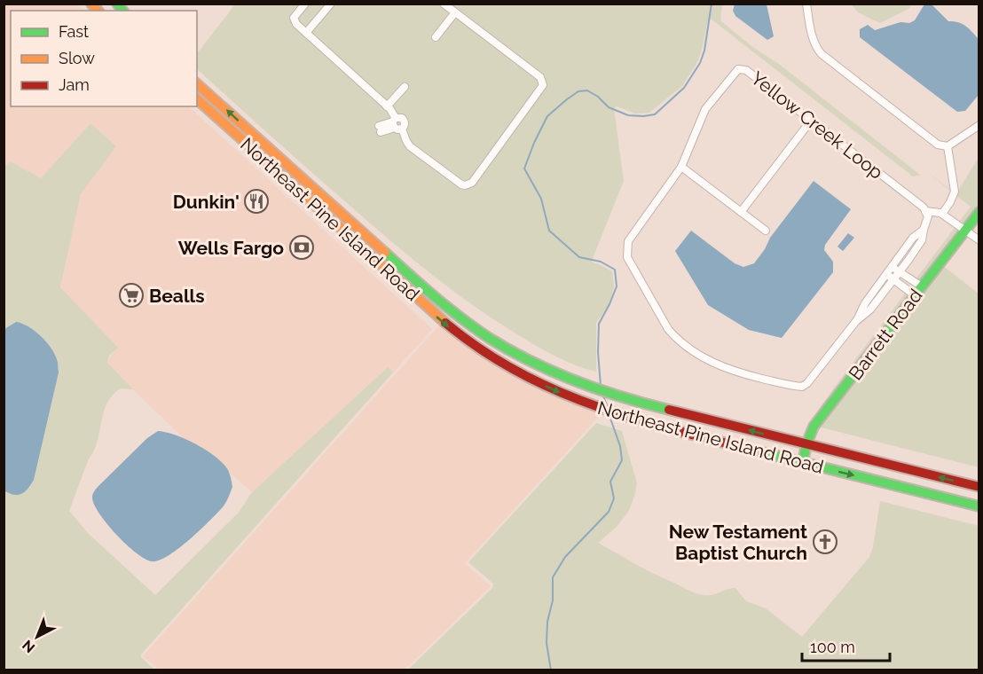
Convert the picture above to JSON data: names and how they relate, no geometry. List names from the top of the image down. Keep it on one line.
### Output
{"streets":{"main road":["Northeast Pine Island Road","Barrett Road"],"street":["Yellow Creek Loop"]},"crossings":[["Northeast Pine Island Road","Barrett Road"]],"places":{"restaurant":["Dunkin'"],"bank":["Wells Fargo"],"supermarket":["Bealls"],"church":["New Testament Baptist Church"]},"legend":["Fast","Slow","Jam"],"scale_bar":"100 m","north":"bottom left"}
